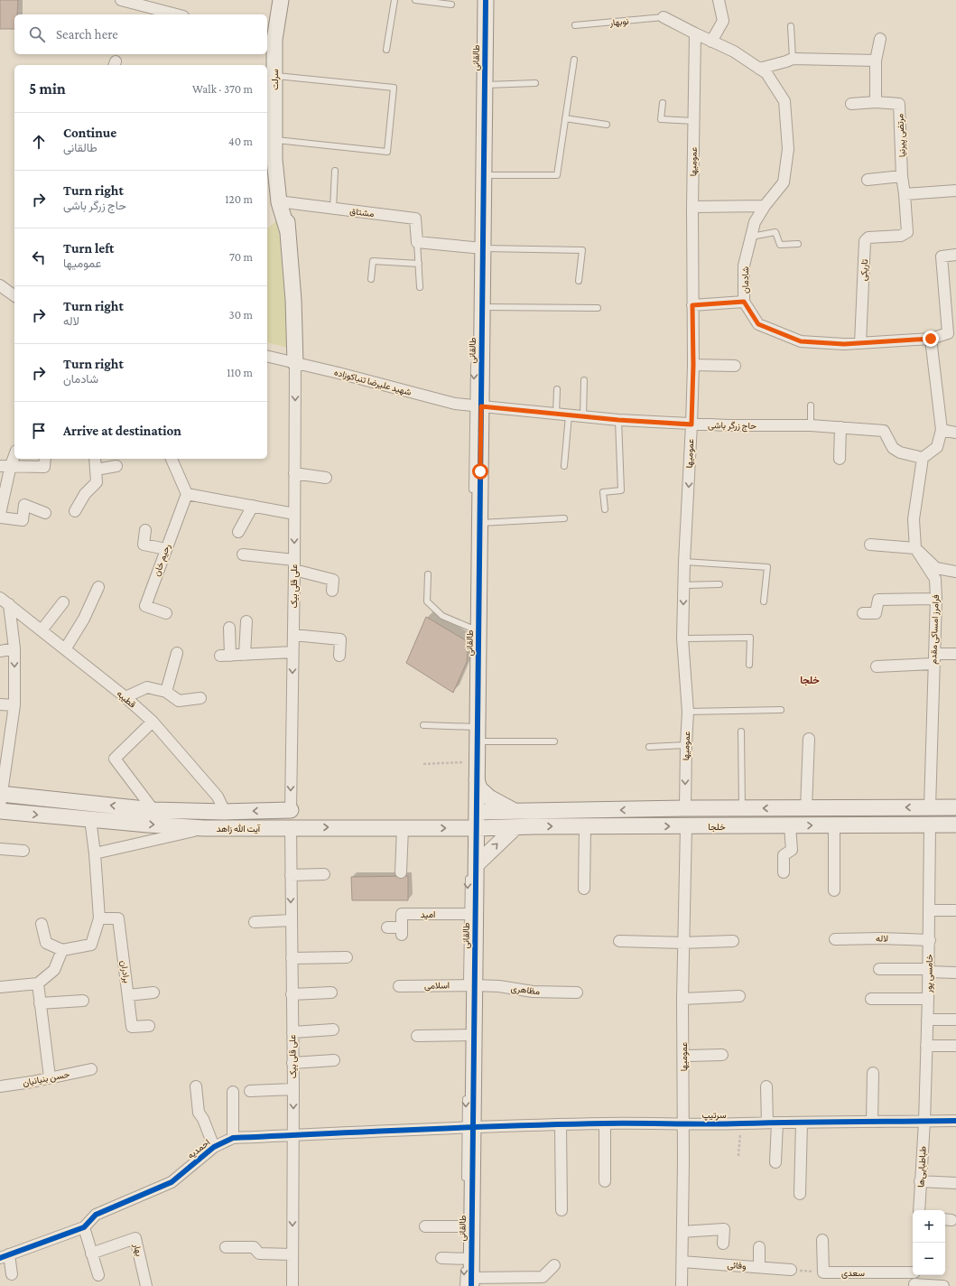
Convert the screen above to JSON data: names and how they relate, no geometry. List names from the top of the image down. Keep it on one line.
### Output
{"streets":{"main road":["طالقانی","سرلت","خلجا","آیت الله زاهد"],"street":["مرتضی پیرنیا","عمومیها","مشتاق","تاریکی","شادمان","شهید علیرضا تنباکوزاده","حاج زرگر باشی","رحیم خان","علی قلی بیک","فرامرز امساکی مقدم","قطیبه","امید","لاله","برادران","خامسی پور","اسلامی","مظاهری","حسن بنیانیان","سرتیپ","احمدیه","طباطبایی‌ها","بهار","وفائی","سعدی"],"lane":["نوبهار"]},"crossings":[["نوبهار","شادمان"],["طالقانی","شهید علیرضا تنباکوزاده"],["طالقانی","حاج زرگر باشی"],["طالقانی","خلجا"],["طالقانی","آیت الله زاهد"],["طالقانی","امید"],["طالقانی","اسلامی"],["طالقانی","مظاهری"],["طالقانی","سرتیپ"],["طالقانی","احمدیه"],["سرلت","مشتاق"],["سرلت","شهید علیرضا تنباکوزاده"],["سرلت","علی قلی بیک"],["مرتضی پیرنیا","تاریکی"],["عمومیها","شادمان"],["عمومیها","حاج زرگر باشی"],["عمومیها","خلجا"],["عمومیها","سرتیپ"],["عمومیها","وفائی"],["تاریکی","شادمان"],["شهید علیرضا تنباکوزاده","حاج زرگر باشی"],["شهید علیرضا تنباکوزاده","علی قلی بیک"],["علی قلی بیک","آیت الله زاهد"],["علی قلی بیک","احمدیه"],["فرامرز امساکی مقدم","خلجا"],["قطیبه","آیت الله زاهد"],["خلجا","آیت الله زاهد"],["خلجا","خامسی پور"],["لاله","خامسی پور"],["خامسی پور","سرتیپ"],["خامسی پور","طباطبایی‌ها"],["اسلامی","مظاهری"],["سرتیپ","احمدیه"],["سرتیپ","طباطبایی‌ها"]],"one_way":["علی قلی بیک"],"districts":["خلجا"],"page":{"search":"Search here","heading":["5 min","Walk · 370 m"],"list":[["Continue","طالقانی","40 m"],["Turn right","حاج زرگر باشی","120 m"],["Turn left","عمومیها","70 m"],["Turn right","لاله","30 m"],["Turn right","شادمان","110 m"],"Arrive at destination"],"map_buttons":["+","−"]}}
